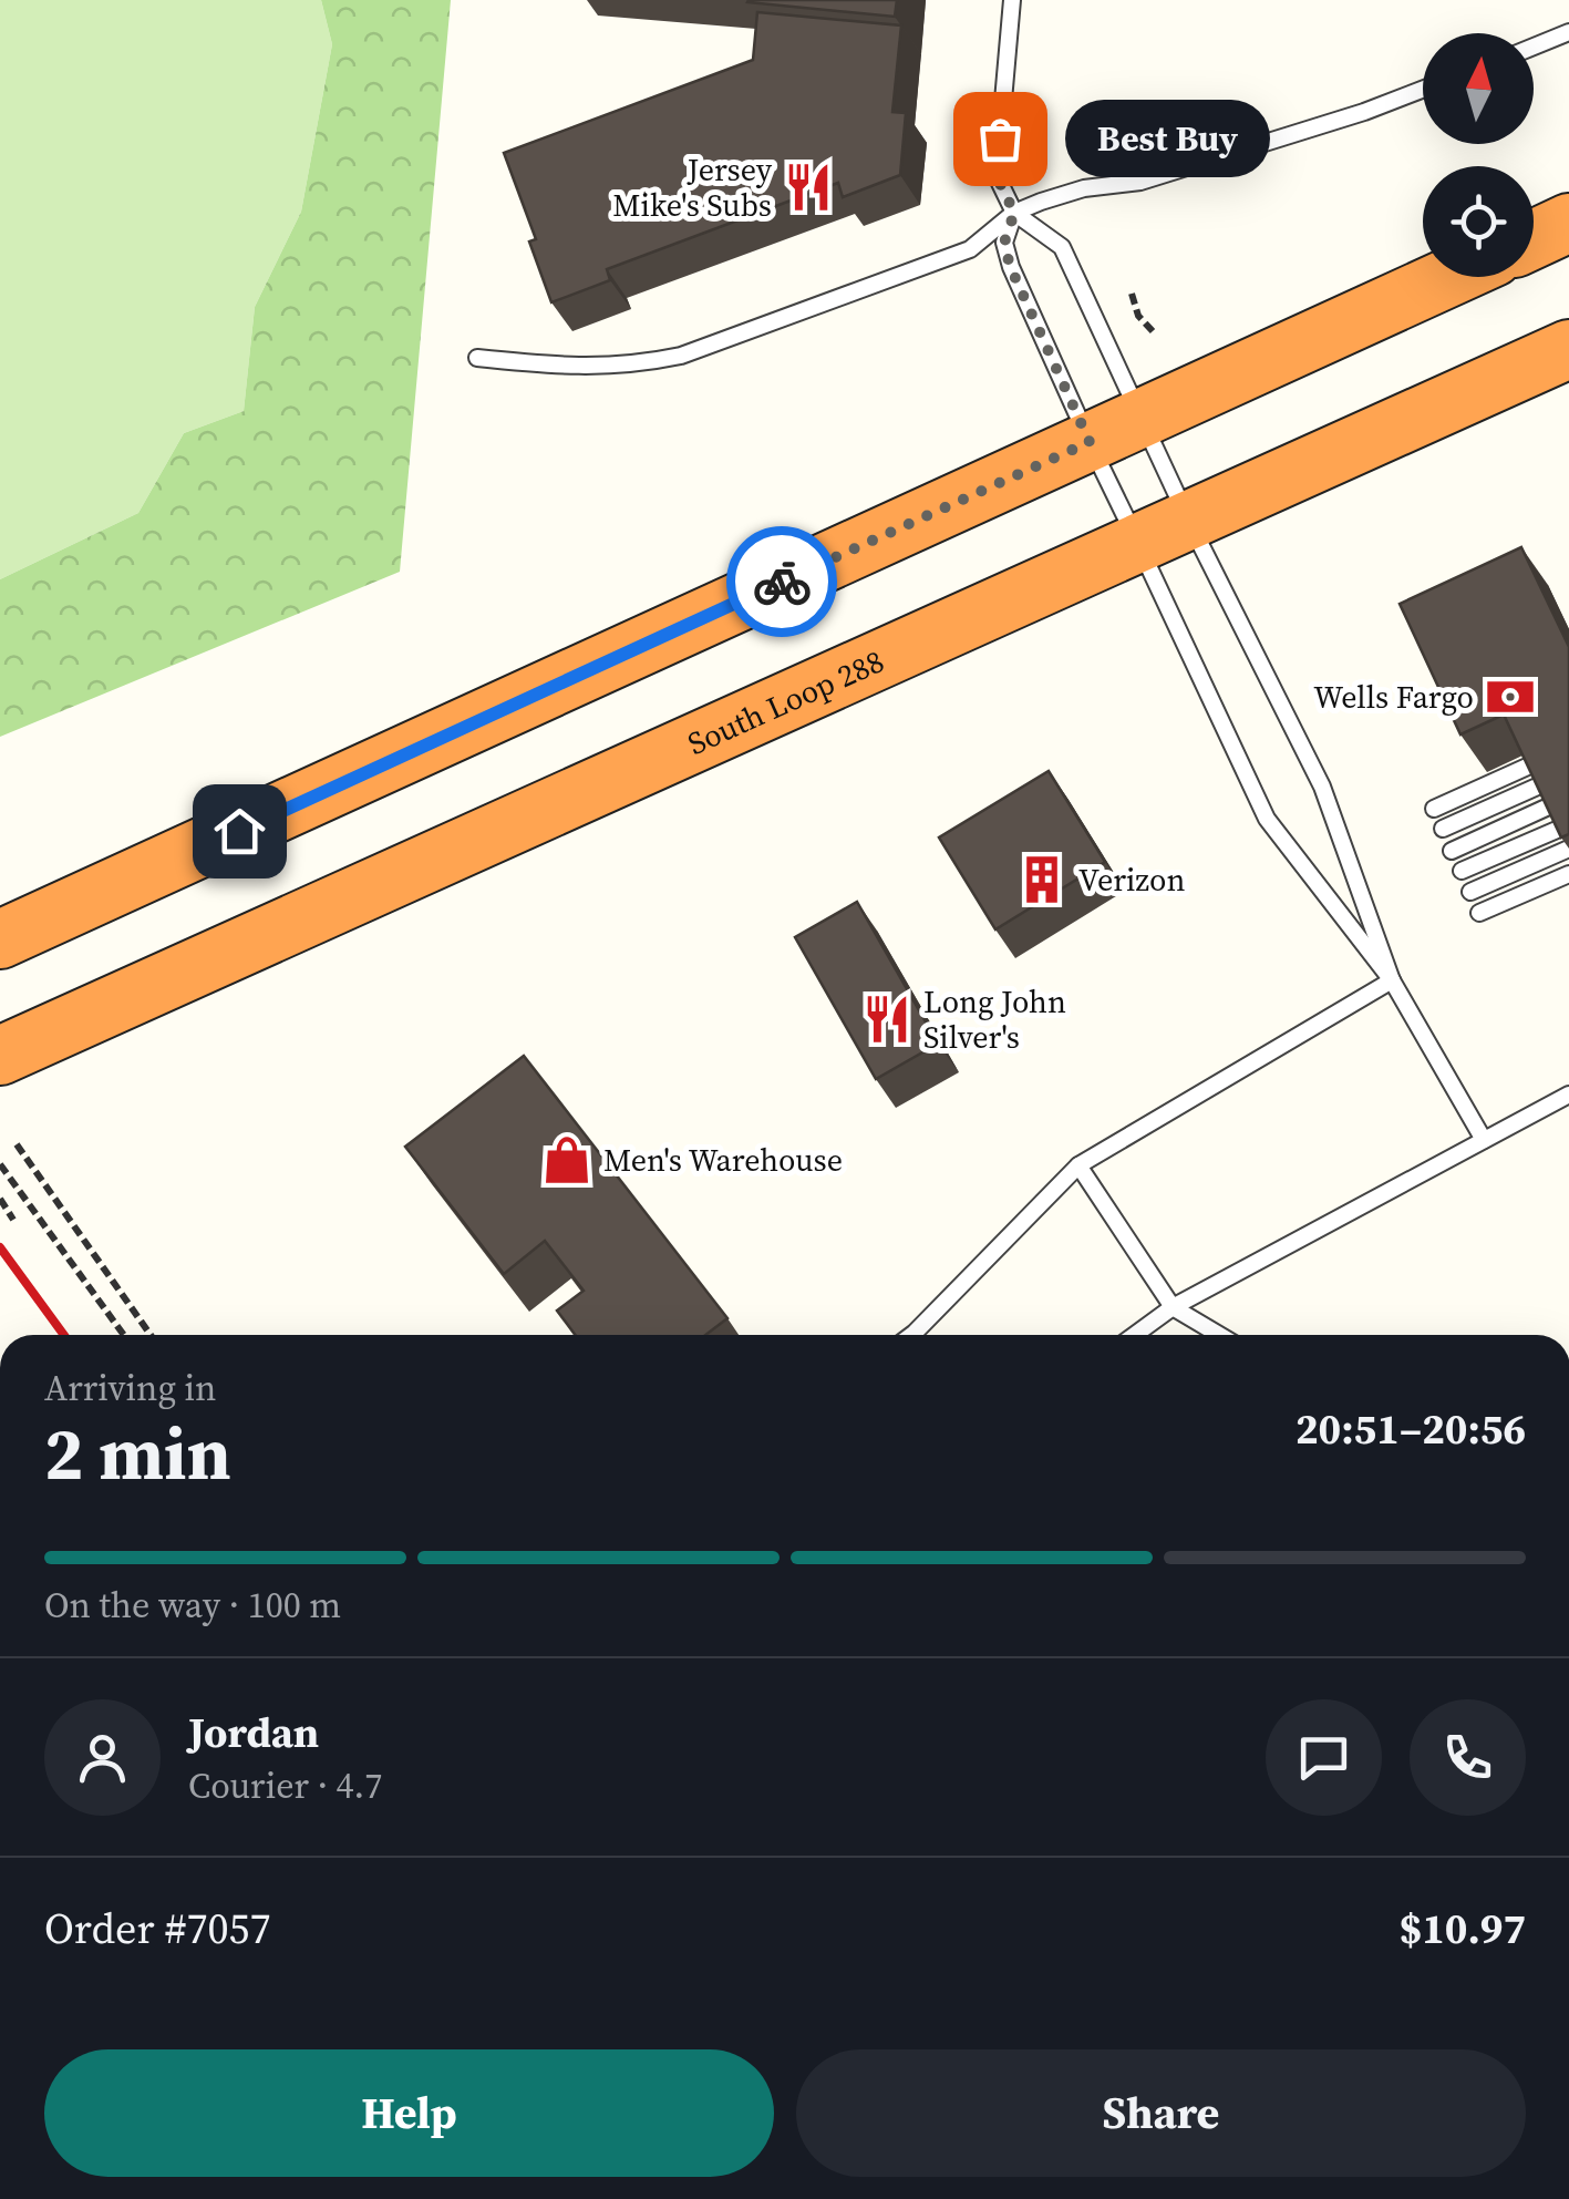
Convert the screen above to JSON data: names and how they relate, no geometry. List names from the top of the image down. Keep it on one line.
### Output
{"streets":{"highway":["South Loop 288"]},"places":{"other":["Best Buy"],"restaurant":["Jersey Mike's Subs","Long John Silver's"],"bank":["Wells Fargo"],"building":["Verizon"],"shop":["Men's Warehouse"]},"north":"top","page":{"bubble":"Best Buy","heading":["2 min","Arriving in","20:51–20:56"],"panel":["Jordan","Courier · 4.7","Order #7057","$10.97"],"bar":"On the way · 100 m","buttons":["Help","Share"]}}
